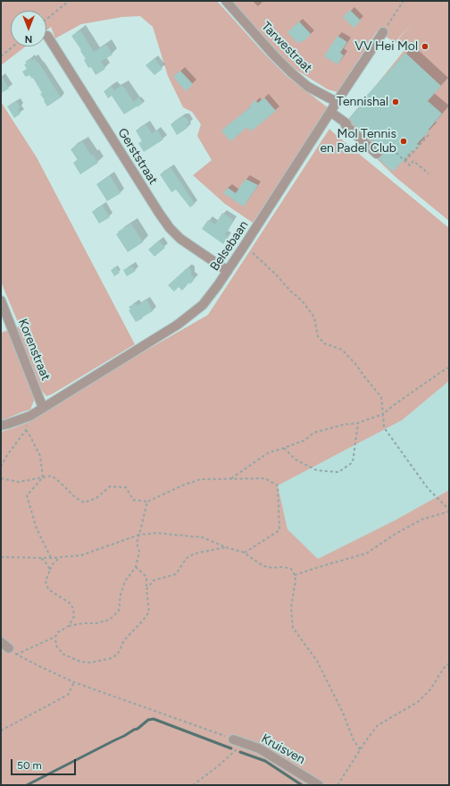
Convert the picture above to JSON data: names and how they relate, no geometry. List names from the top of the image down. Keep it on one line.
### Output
{"streets":{"street":["Tarwestraat","Gerststraat","Belsebaan","Korenstraat","Kruisven"]},"crossings":[["Tarwestraat","Belsebaan"],["Gerststraat","Belsebaan"],["Belsebaan","Korenstraat"]],"places":["VV Hei Mol","Tennishal","Mol Tennis en Padel Club"],"scale_bar":"50 m","north":"bottom"}
